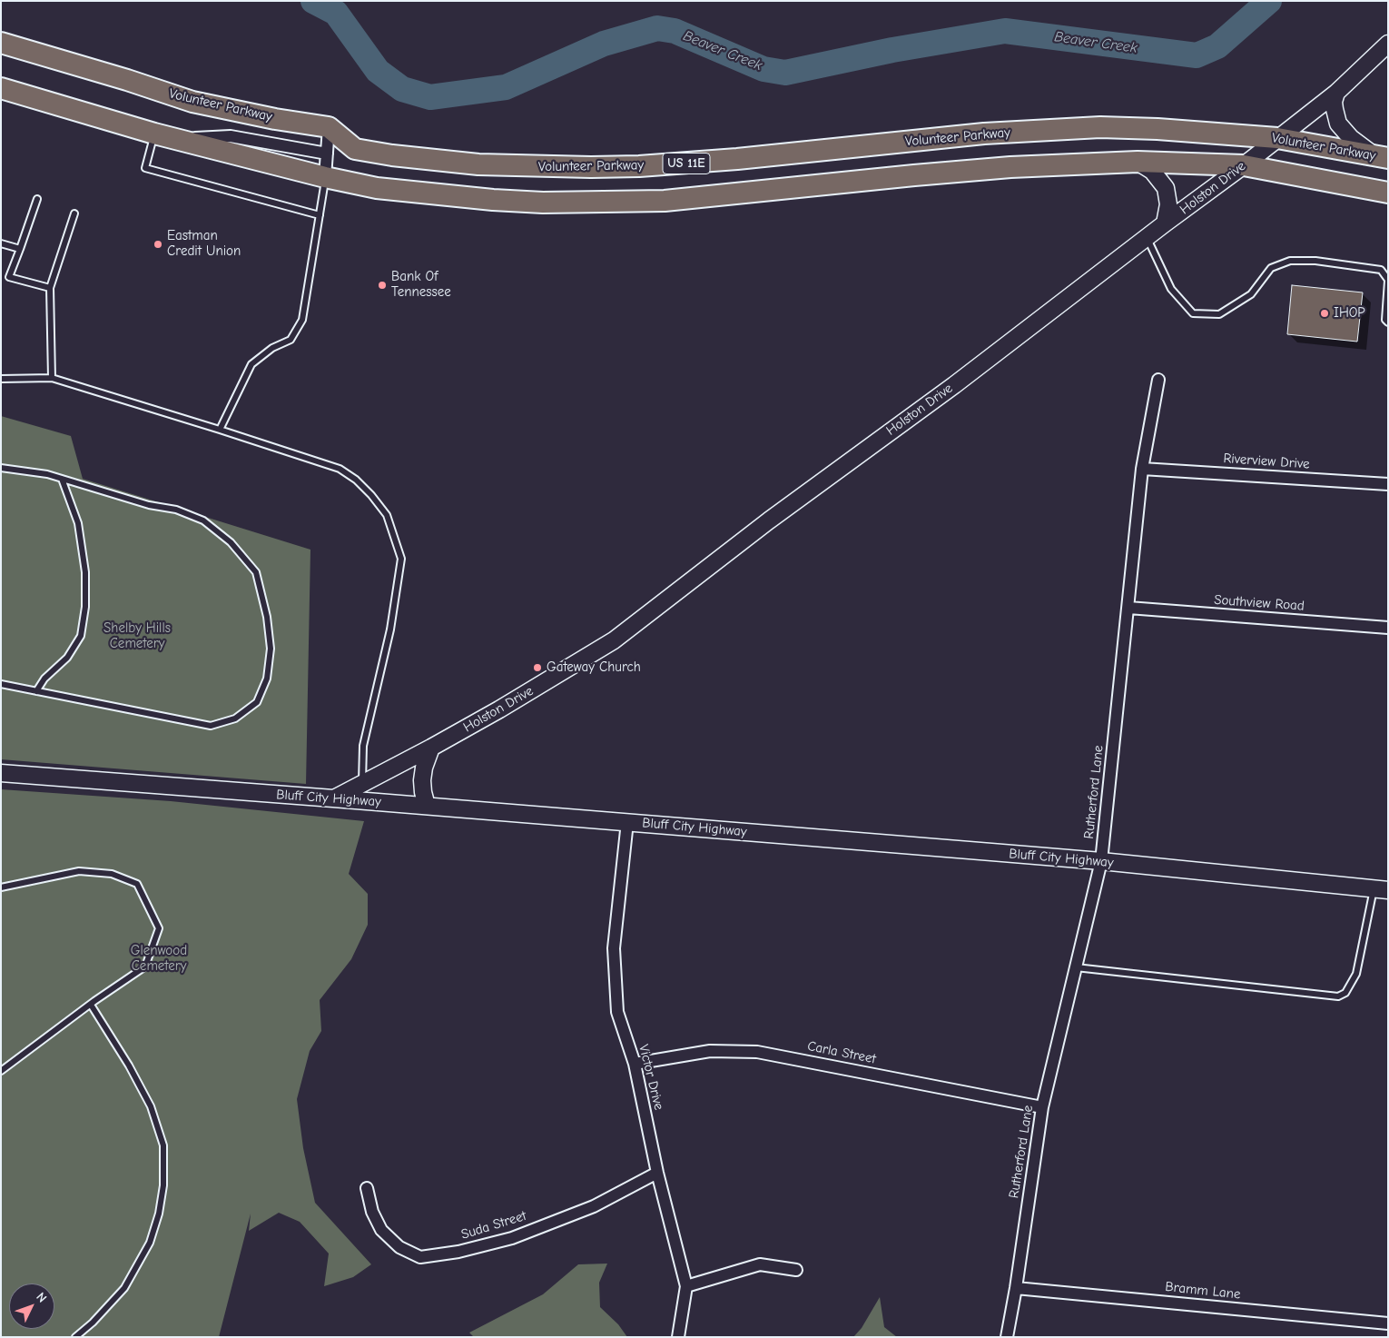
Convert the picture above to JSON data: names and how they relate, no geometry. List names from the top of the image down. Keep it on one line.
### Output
{"streets":{"highway":["Volunteer Parkway","US 11E"],"street":["Holston Drive","Riverview Drive","Southview Road","Rutherford Lane","Bluff City Highway","Carla Street","Victor Drive","Suda Street","Bramm Lane"]},"crossings":[["Volunteer Parkway","Holston Drive"],["Holston Drive","Bluff City Highway"],["Riverview Drive","Rutherford Lane"],["Southview Road","Rutherford Lane"],["Rutherford Lane","Bluff City Highway"],["Rutherford Lane","Carla Street"],["Rutherford Lane","Bramm Lane"],["Bluff City Highway","Victor Drive"],["Carla Street","Victor Drive"],["Victor Drive","Suda Street"]],"water":["Beaver Creek"],"parks":["Shelby Hills Cemetery","Glenwood Cemetery"],"places":["Eastman Credit Union","Bank Of Tennessee","IHOP","Gateway Church"],"north":"top right"}
